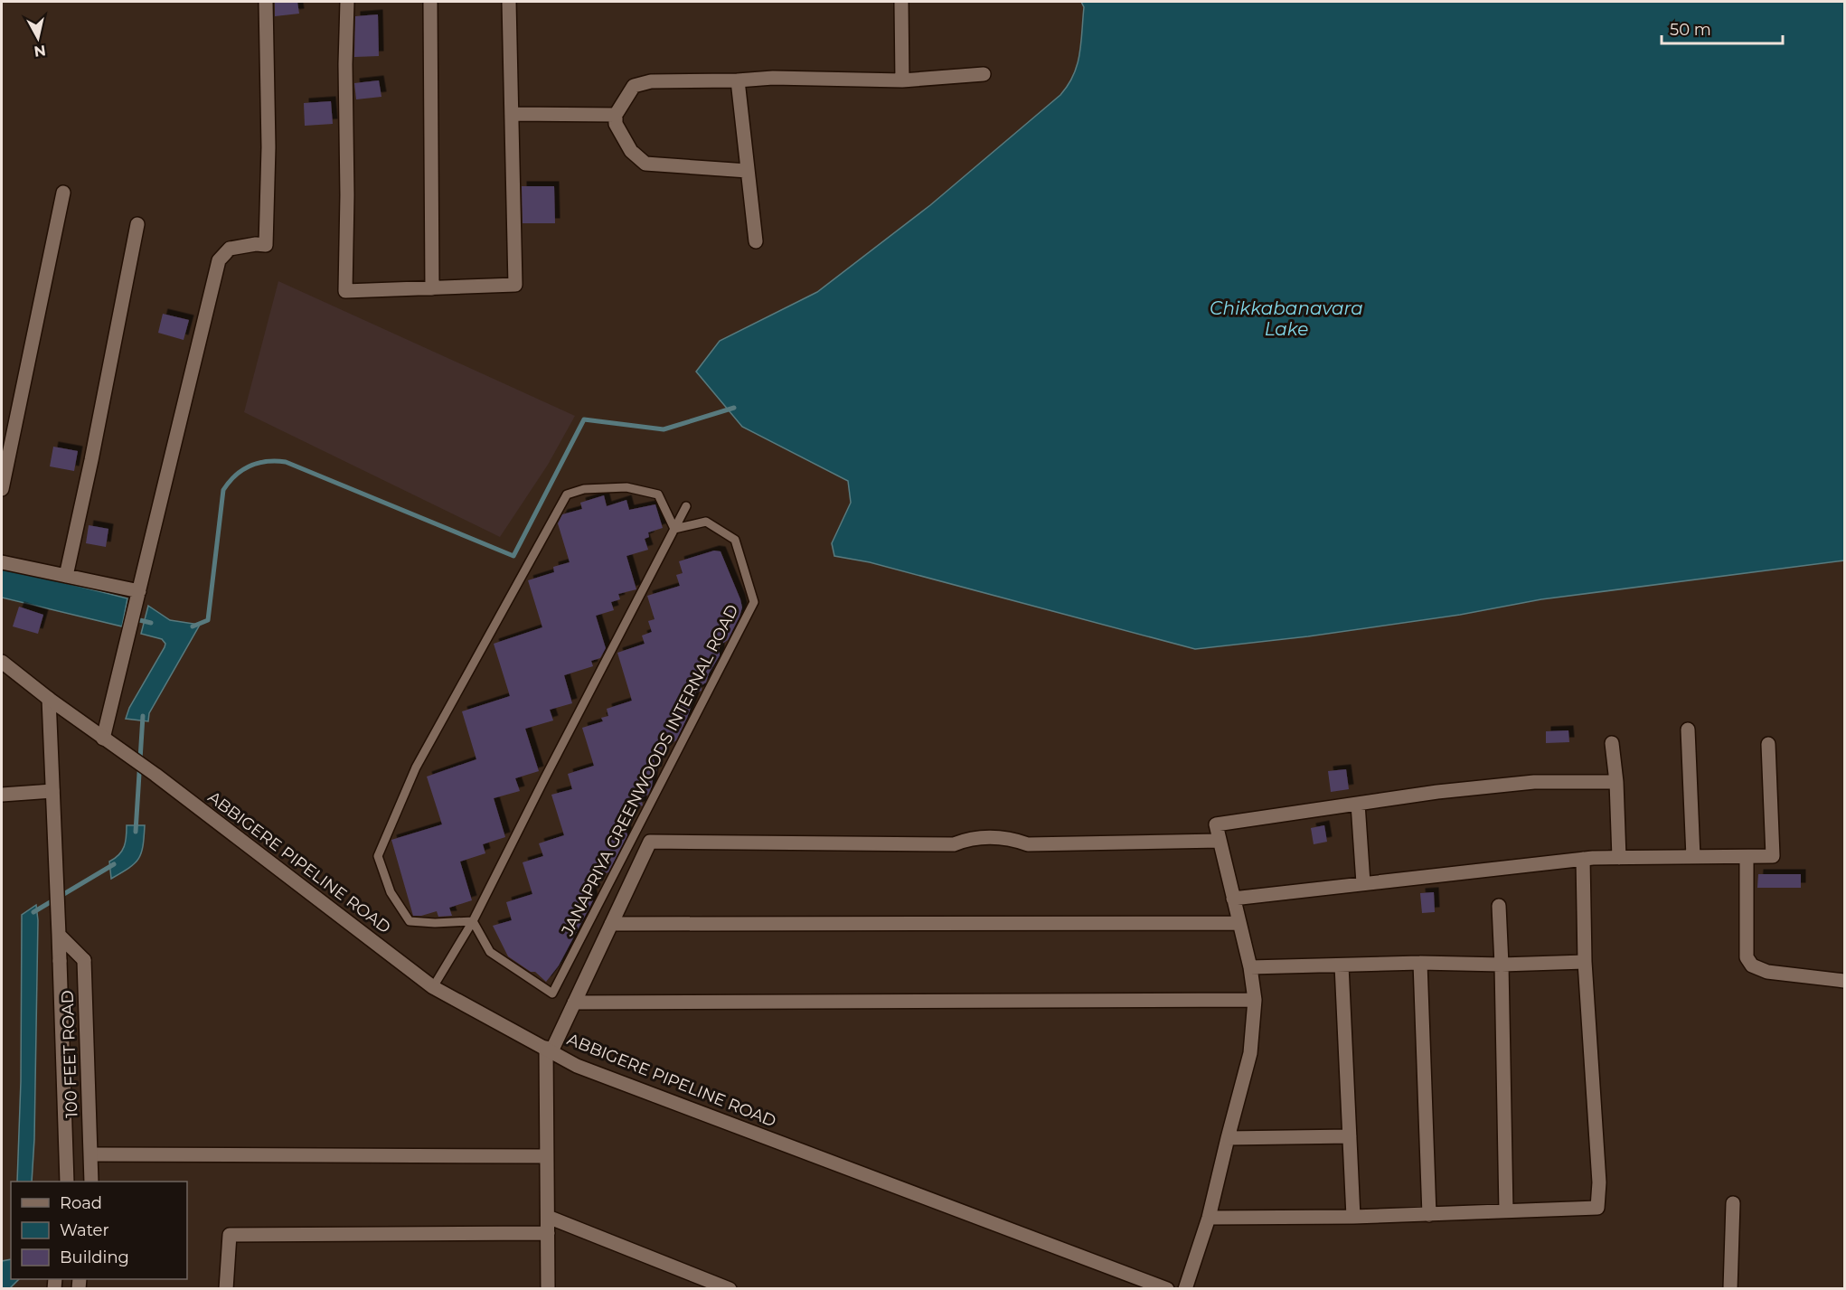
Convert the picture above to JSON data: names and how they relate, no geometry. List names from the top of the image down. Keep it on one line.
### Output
{"streets":{"street":["ABBIGERE PIPELINE ROAD","100 FEET ROAD"],"lane":["JANAPRIYA GREENWOODS INTERNAL ROAD"]},"crossings":[["ABBIGERE PIPELINE ROAD","100 FEET ROAD"]],"water":["Chikkabanavara Lake"],"legend":["Road","Water","Building"],"scale_bar":"50 m","north":"bottom"}
